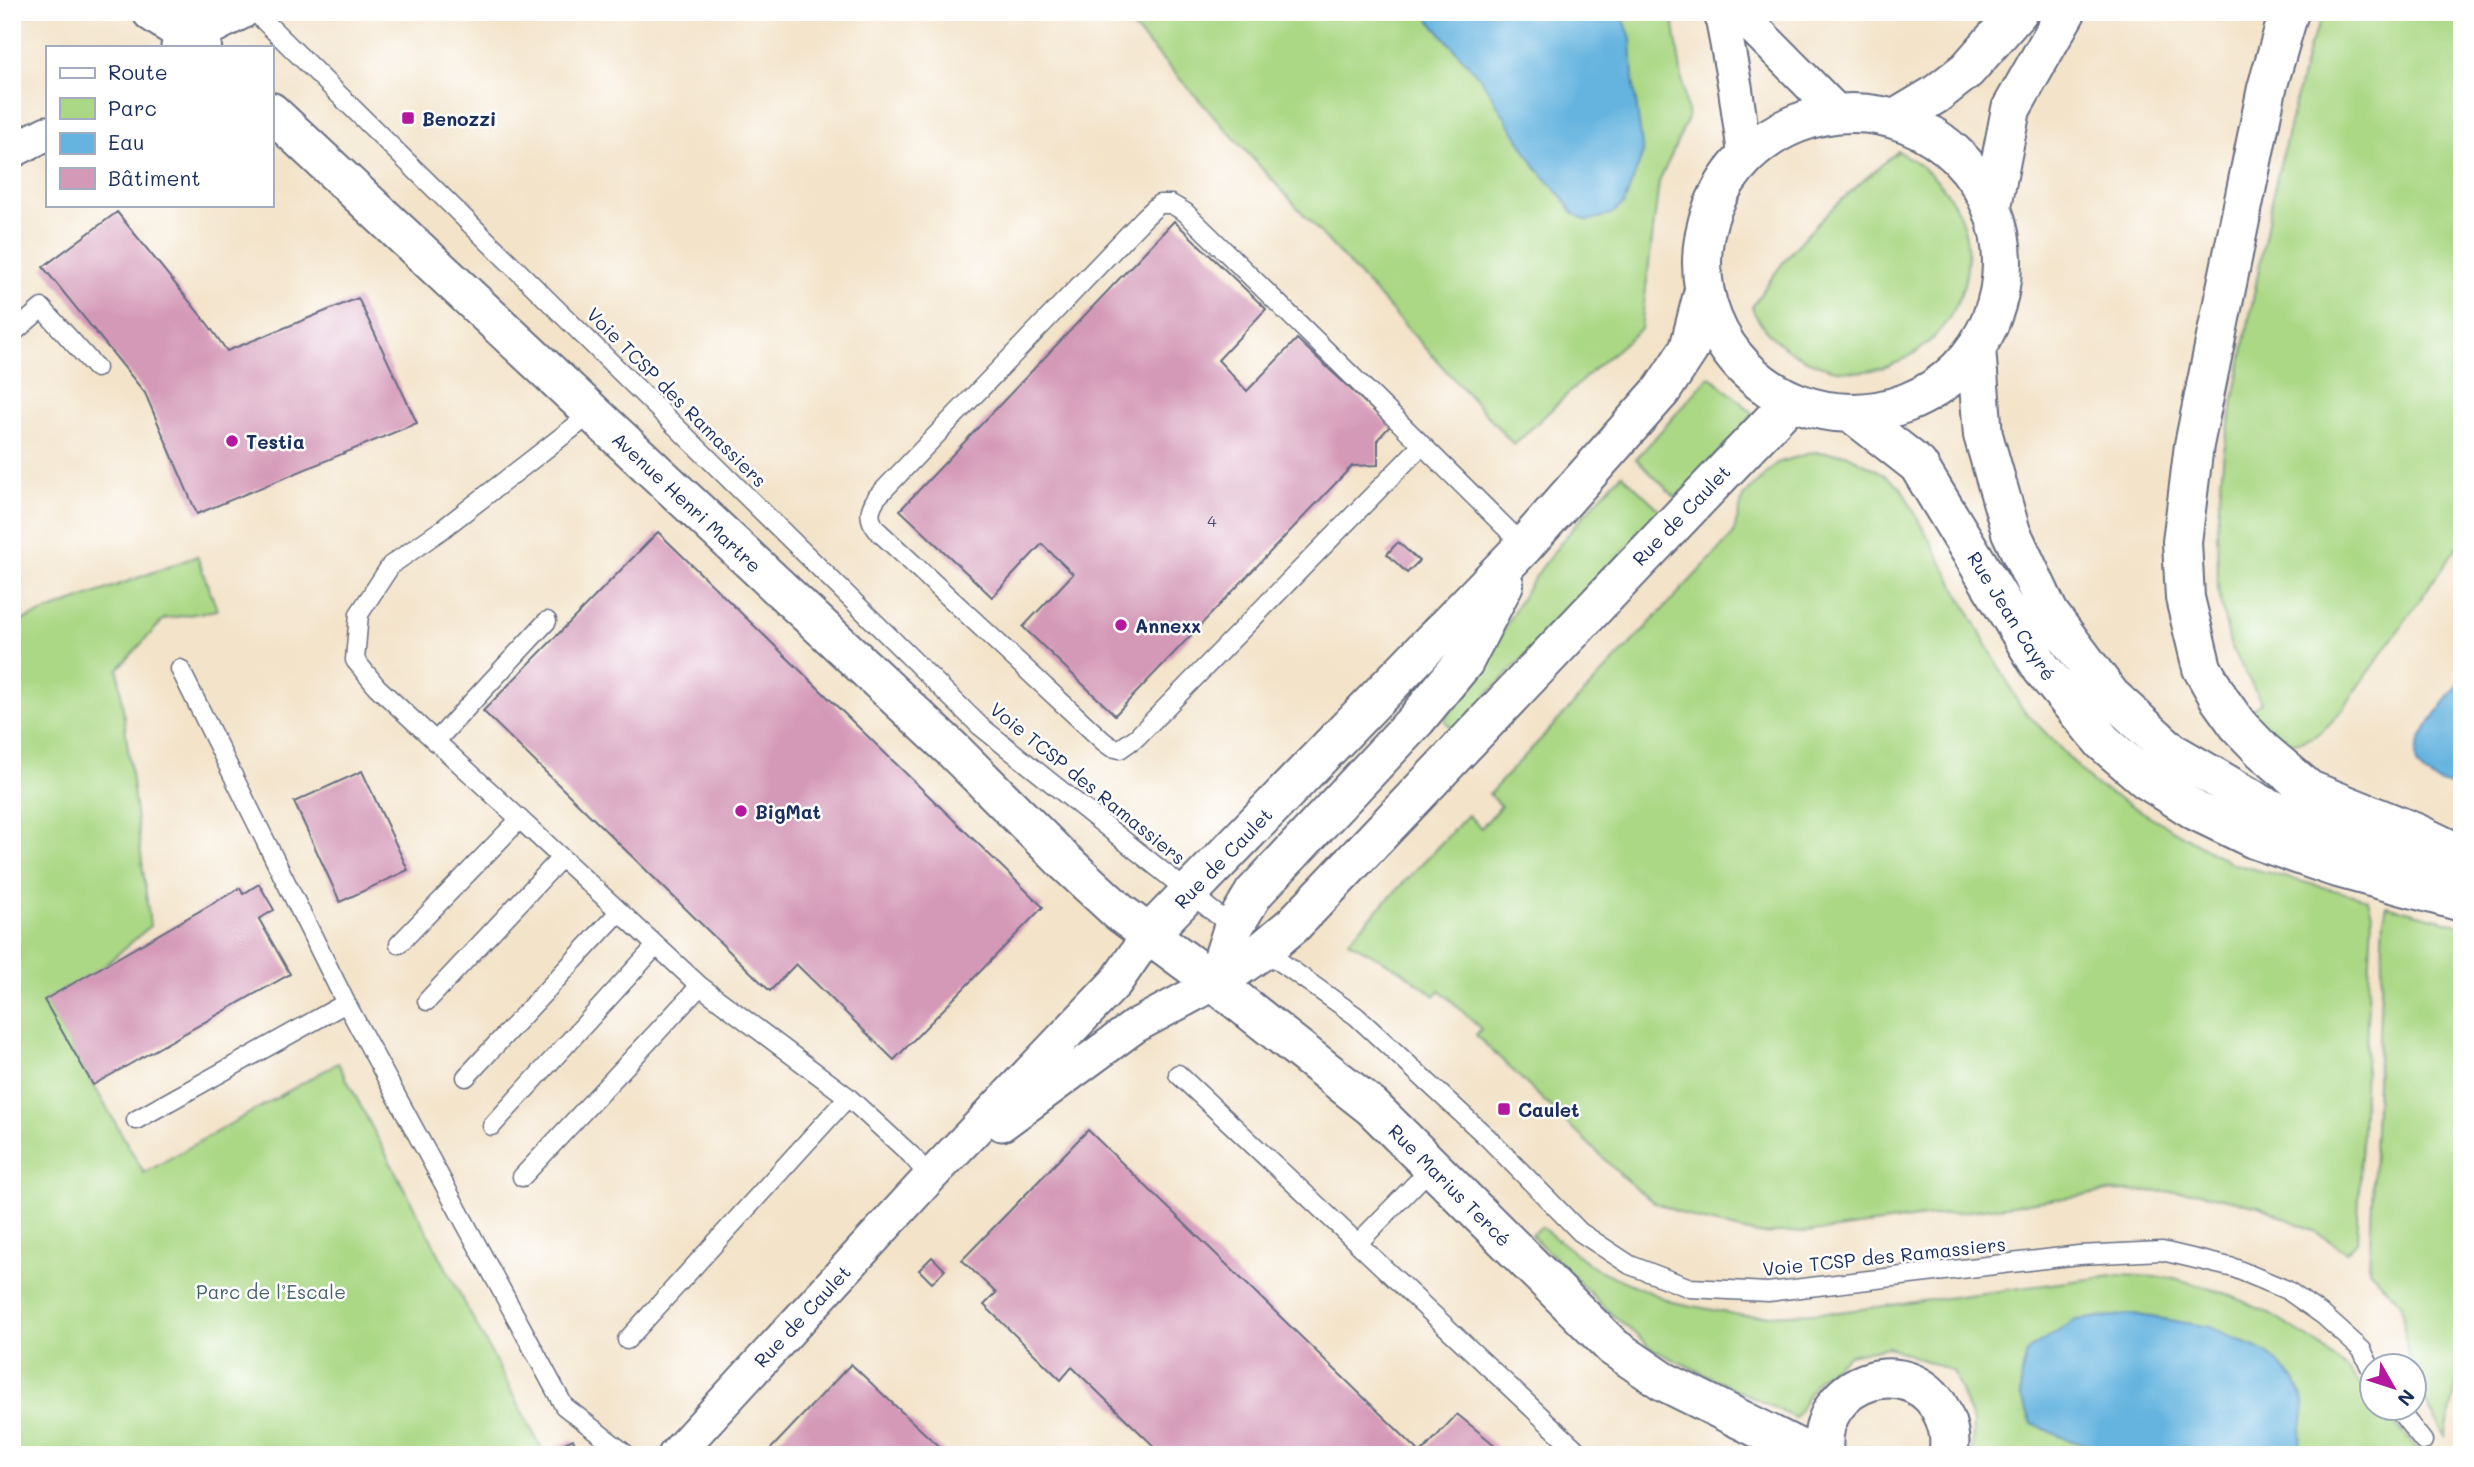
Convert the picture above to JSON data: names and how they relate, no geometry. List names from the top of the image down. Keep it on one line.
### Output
{"streets":{"main road":["Avenue Henri Martre","Rue de Caulet","Rue Jean Cayré","Rue Marius Tercé"],"lane":["Voie TCSP des Ramassiers"]},"crossings":[["Voie TCSP des Ramassiers","Rue de Caulet"],["Avenue Henri Martre","Rue Marius Tercé"],["Rue de Caulet","Rue Marius Tercé"]],"parks":["Parc de l’Escale"],"places":{"transit":["Benozzi","Caulet"],"other":["Testia","Annexx","BigMat"]},"house_numbers":["4"],"legend":["Route","Parc","Eau","Bâtiment"],"north":"bottom right"}
